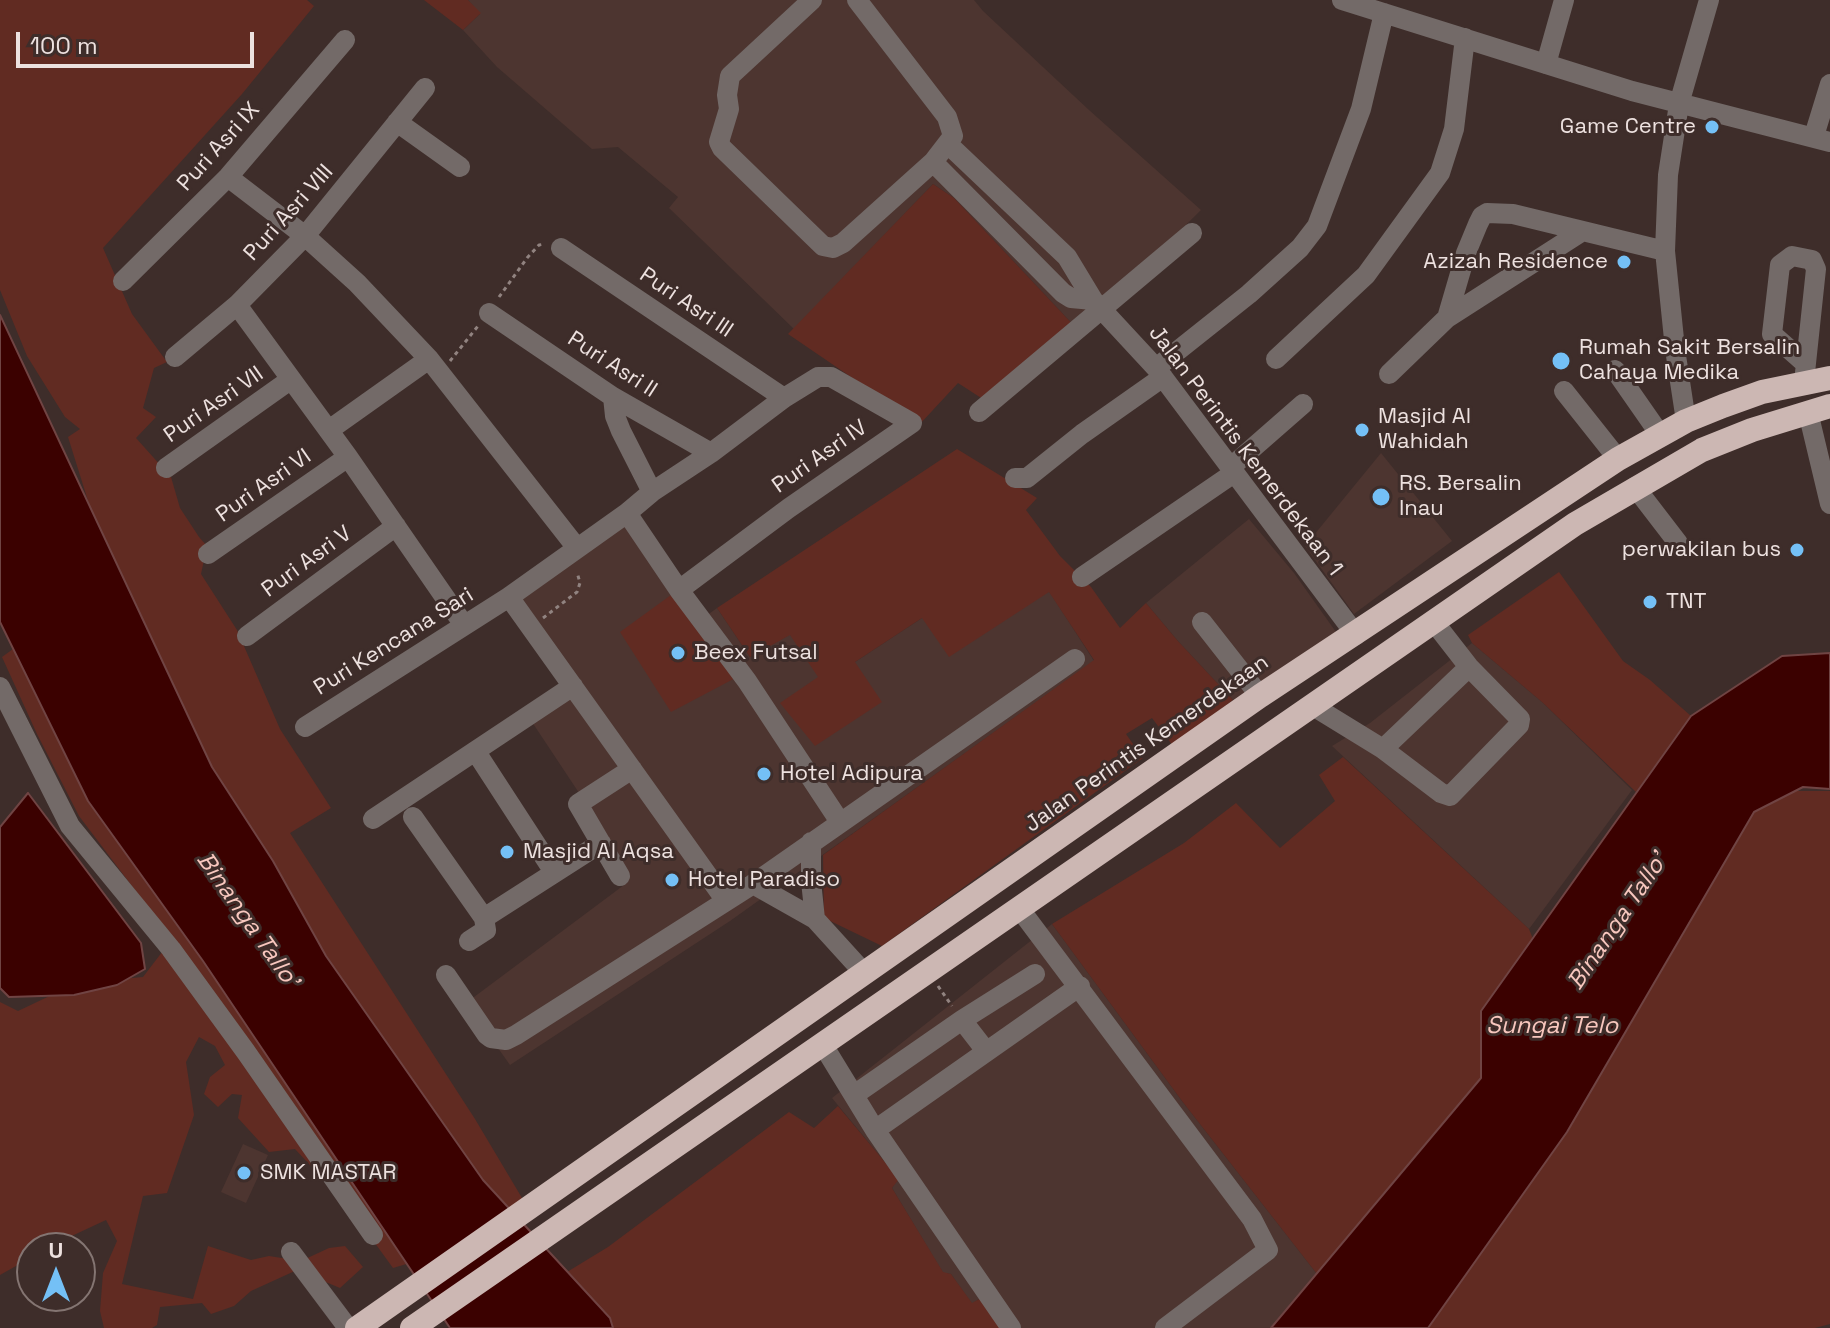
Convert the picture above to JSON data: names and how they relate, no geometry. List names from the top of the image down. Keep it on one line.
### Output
{"streets":{"highway":["Jalan Perintis Kemerdekaan"],"street":["Puri Asri IX","Puri Asri VIII","Puri Asri III","Puri Asri II","Puri Asri VII","Jalan Perintis Kemerdekaan 1","Puri Asri IV","Puri Asri VI","Puri Asri V","Puri Kencana Sari"]},"crossings":[["Puri Asri III","Puri Kencana Sari"],["Puri Asri II","Puri Kencana Sari"],["Jalan Perintis Kemerdekaan 1","Jalan Perintis Kemerdekaan"],["Puri Asri IV","Puri Kencana Sari"]],"water":["Binanga Tallo'","Sungai Telo"],"places":["Game Centre","Azizah Residence","Rumah Sakit Bersalin Cahaya Medika","Masjid Al Wahidah","RS. Bersalin Inau","perwakilan bus","TNT","Beex Futsal","Hotel Adipura","Masjid Al Aqsa","Hotel Paradiso","SMK MASTAR"],"scale_bar":"100 m","north":"top"}
